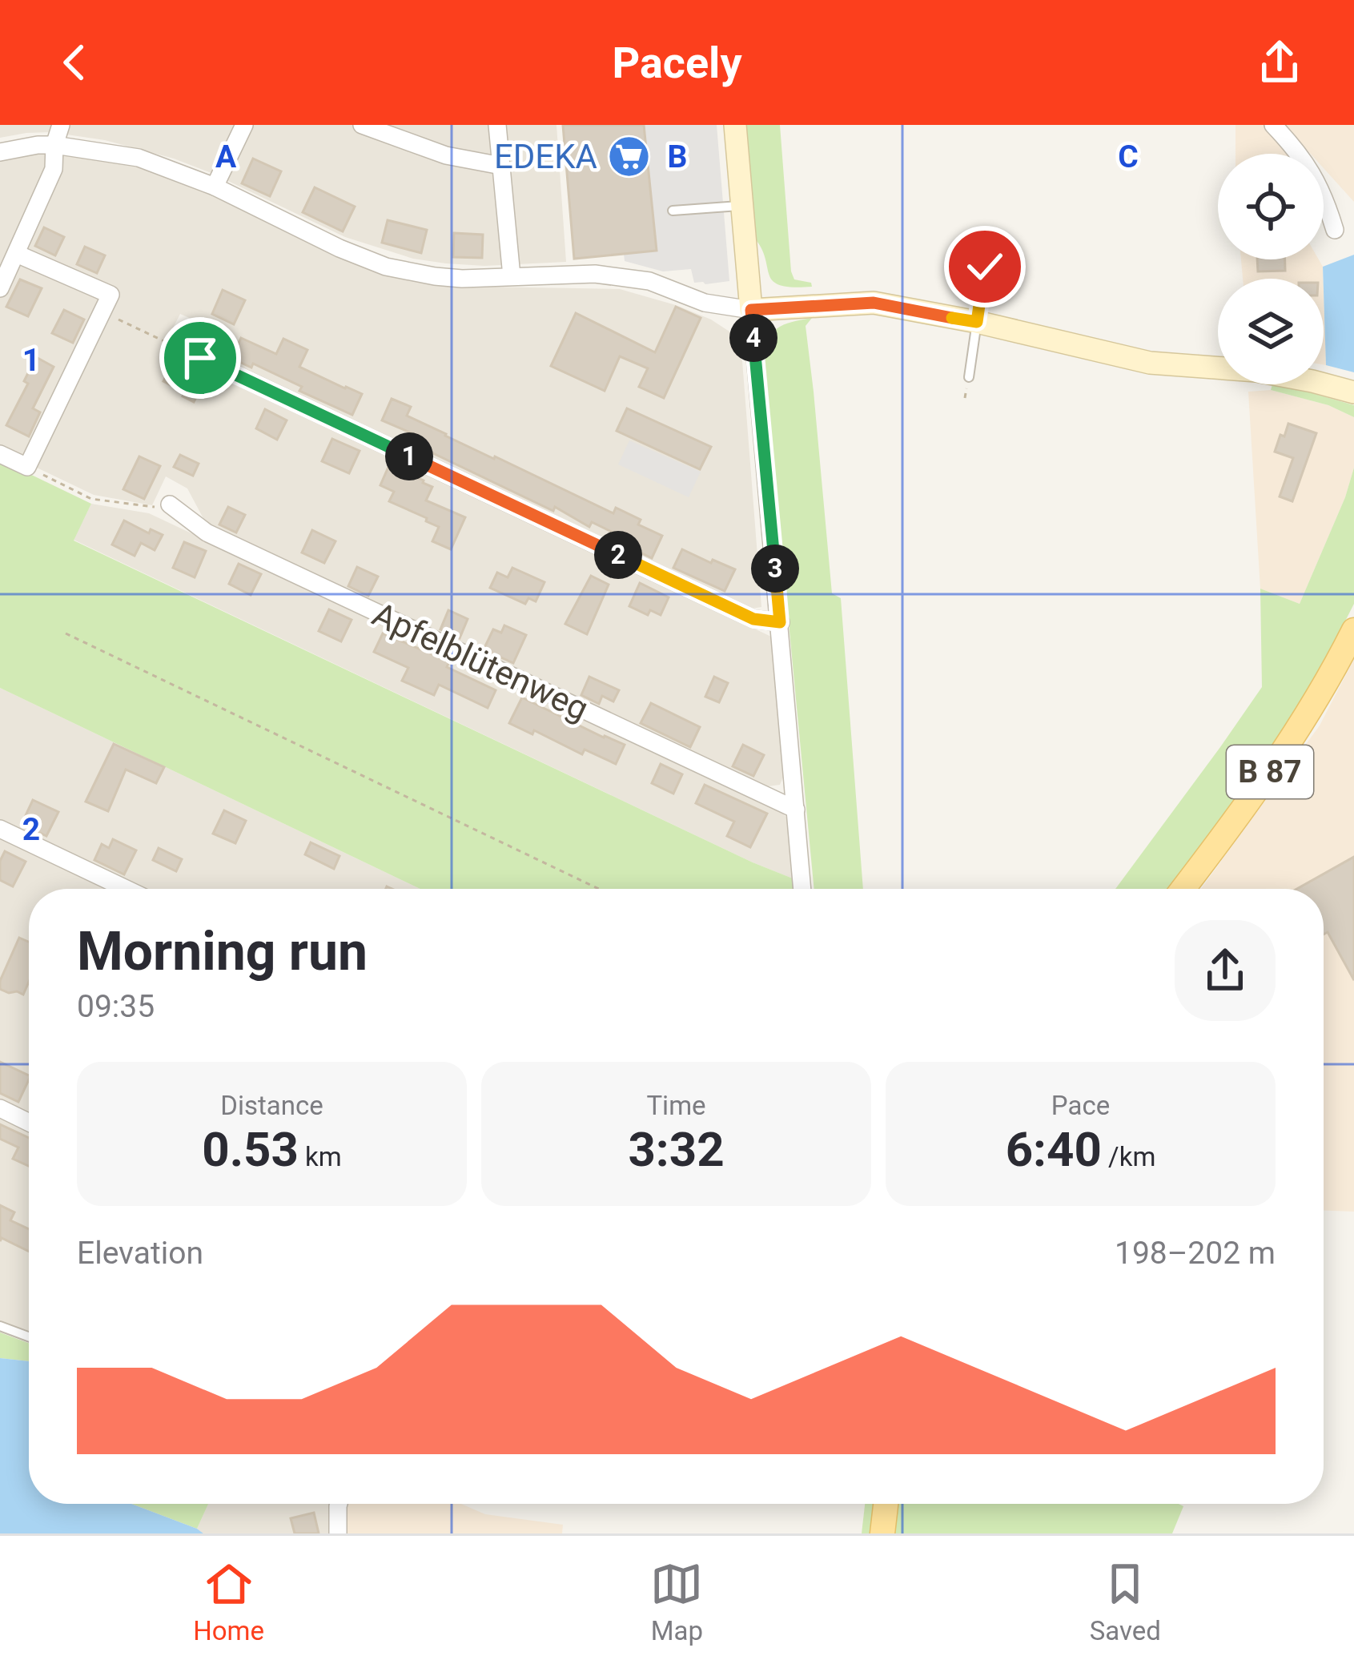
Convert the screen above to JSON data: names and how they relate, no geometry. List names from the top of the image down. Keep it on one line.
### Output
{"streets":{"main road":["B 87"],"street":["Apfelblütenweg"]},"places":{"supermarket":["EDEKA"]},"page":{"header":"Pacely","pins":["4","1","2","3"],"heading":["Morning run","09:35"],"stats":[["Distance","0.53 km"],["Time","3:32"],["Pace","6:40 /km"]],"chart":["Elevation","198–202 m"],"tabs":["Home","Map","Saved"]},"grid":{"columns":["A","B","C"],"rows":["1","2"]}}
